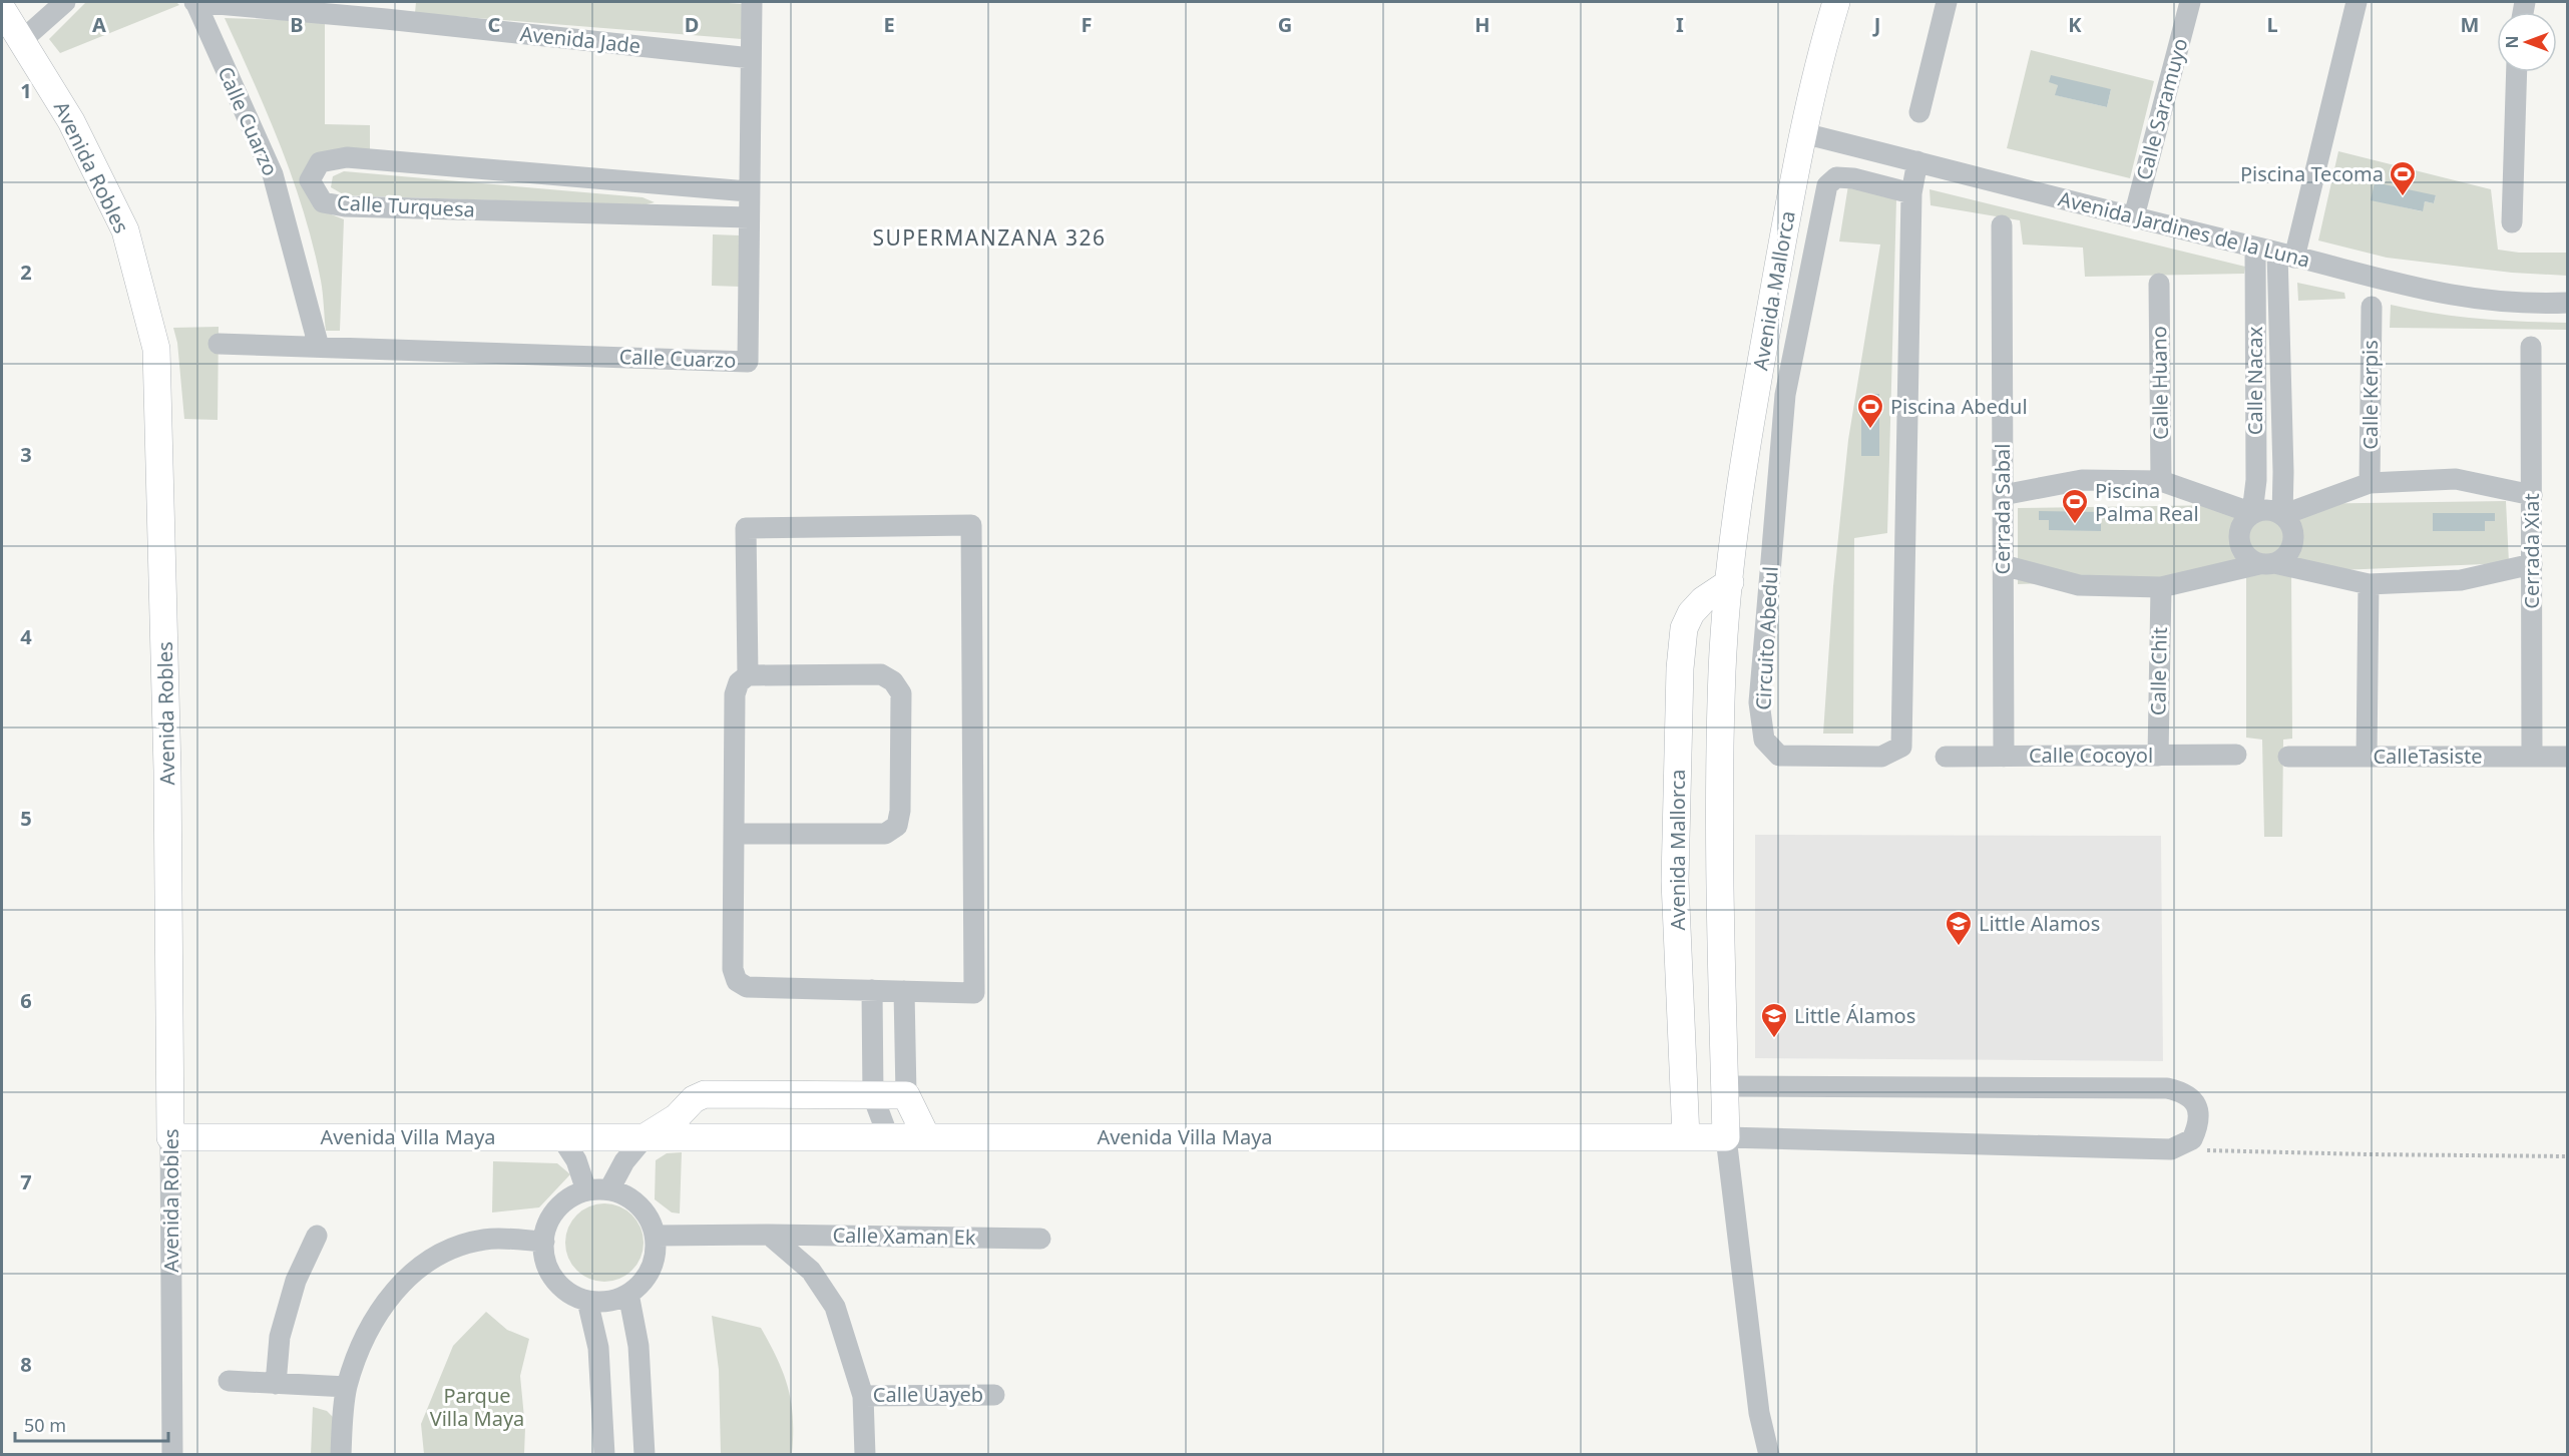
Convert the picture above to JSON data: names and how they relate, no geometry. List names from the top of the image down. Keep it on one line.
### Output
{"streets":{"main road":["Avenida Robles","Avenida Mallorca","Avenida Villa Maya"],"street":["Avenida Jade","Calle Saramuyo","Calle Cuarzo","Calle Turquesa","Avenida Jardines de la Luna","Calle Nacax","Calle Huano","Calle Kerpis","Cerrada Sabal","Cerrada Xiat","Circuito Abedul","Calle Chit","Calle Cocoyol","CalleTasiste","Calle Xaman Ek","Calle Uayeb"]},"crossings":[["Avenida Jade","Calle Cuarzo"],["Calle Saramuyo","Avenida Jardines de la Luna"],["Calle Cuarzo","Calle Turquesa"],["Avenida Robles","Avenida Villa Maya"],["Avenida Jardines de la Luna","Avenida Mallorca"],["Avenida Jardines de la Luna","Calle Nacax"],["Avenida Jardines de la Luna","Circuito Abedul"],["Avenida Mallorca","Avenida Villa Maya"],["Cerrada Sabal","Calle Cocoyol"],["Cerrada Xiat","CalleTasiste"],["Calle Chit","Calle Cocoyol"]],"districts":["SUPERMANZANA 326"],"parks":["Parque Villa Maya"],"places":{"sports":["Piscina Tecoma","Piscina Abedul","Piscina Palma Real"],"school or university":["Little Alamos","Little Álamos"]},"scale_bar":"50 m","north":"left","grid":{"columns":["A","B","C","D","E","F","G","H","I","J","K","L","M"],"rows":["1","2","3","4","5","6","7","8"]}}
